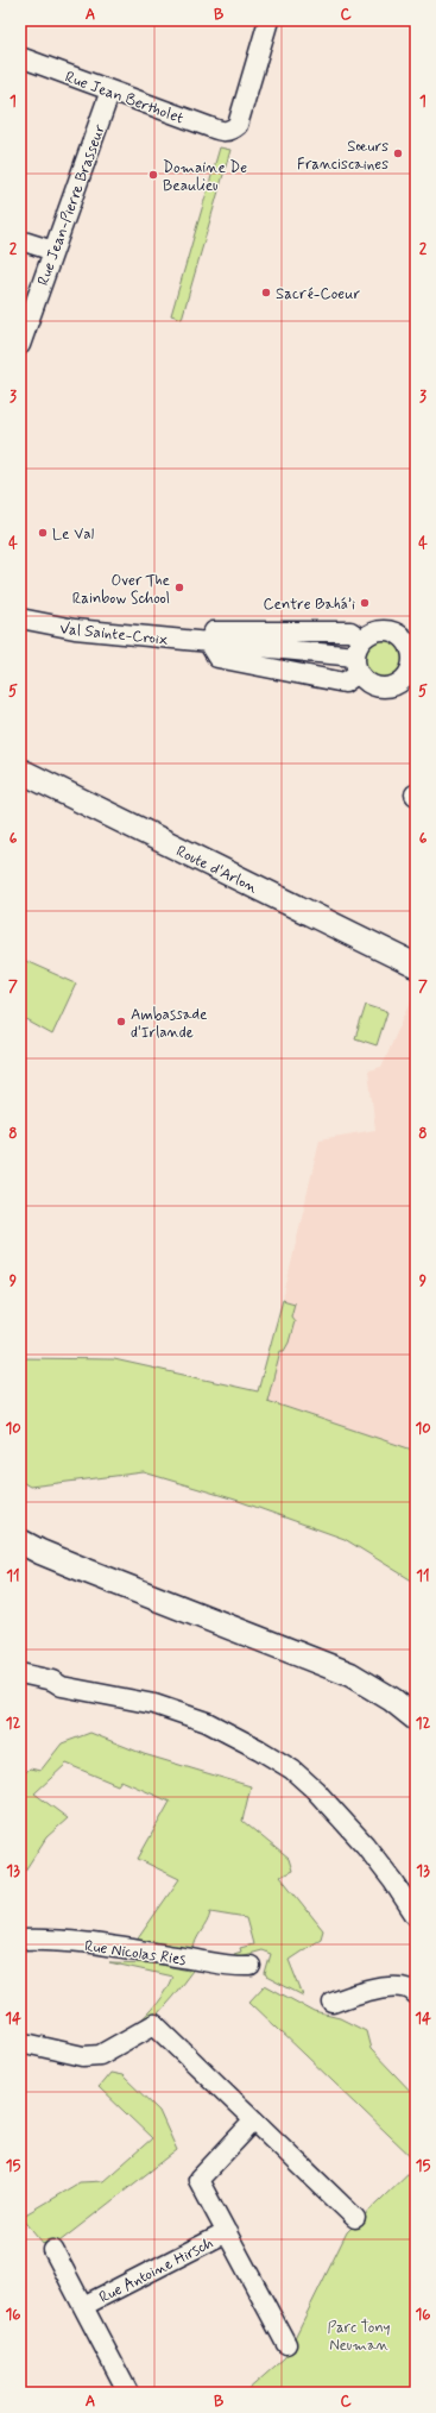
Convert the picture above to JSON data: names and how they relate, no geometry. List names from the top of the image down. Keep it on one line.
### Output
{"streets":{"main road":["Route d'Arlon"],"street":["Rue Jean Bertholet","Rue Jean-Pierre Brasseur","Val Sainte-Croix","Rue Nicolas Ries","Rue Antoine Hirsch"]},"crossings":[["Rue Jean Bertholet","Rue Jean-Pierre Brasseur"]],"parks":["Parc Tony Neuman"],"places":["Sœurs Franciscaines","Domaine De Beaulieu","Sacré-Coeur","Le Val","Over The Rainbow School","Centre Bahá’i","Ambassade d'Irlande"],"grid":{"columns":["A","B","C"],"rows":["1","2","3","4","5","6","7","8","9","10","11","12","13","14","15","16"]}}
